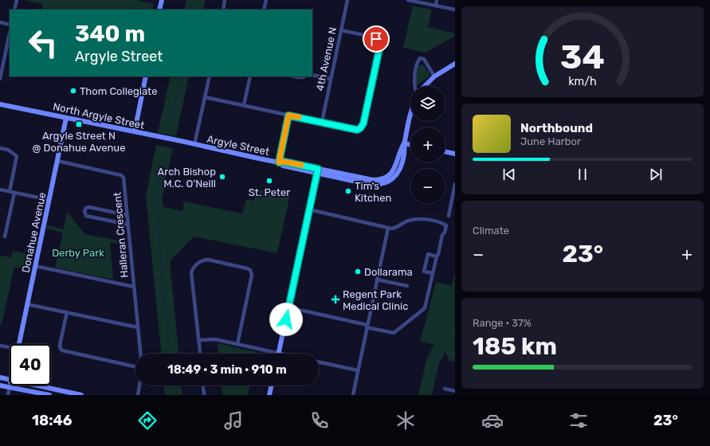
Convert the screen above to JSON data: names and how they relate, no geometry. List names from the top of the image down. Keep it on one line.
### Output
{"streets":{"street":["4th Avenue N","North Argyle Street","Argyle Street","Donahue Avenue","Halleran Crescent"]},"crossings":[["North Argyle Street","Argyle Street"],["North Argyle Street","Donahue Avenue"],["Donahue Avenue","Halleran Crescent"]],"parks":["Derby Park"],"places":{"other":["Thom Collegiate","Arch Bishop M.C. O'Neill","St. Peter","Tim's Kitchen","Dollarama"],"transit":["Argyle Street N @ Donahue Avenue"],"health":["Regent Park Medical Clinic"]},"page":{"turn":["340 m","Argyle Street"],"map_buttons":["+","−"],"song":["Northbound","June Harbor"],"tile":["Climate",["Range · 37%","185 km"]],"heat":["−","23°","+"],"limit":"40","trip":"18:49 · 3 min · 910 m","tabs":["18:46","23°"],"gauge":["34","km/h"]}}
